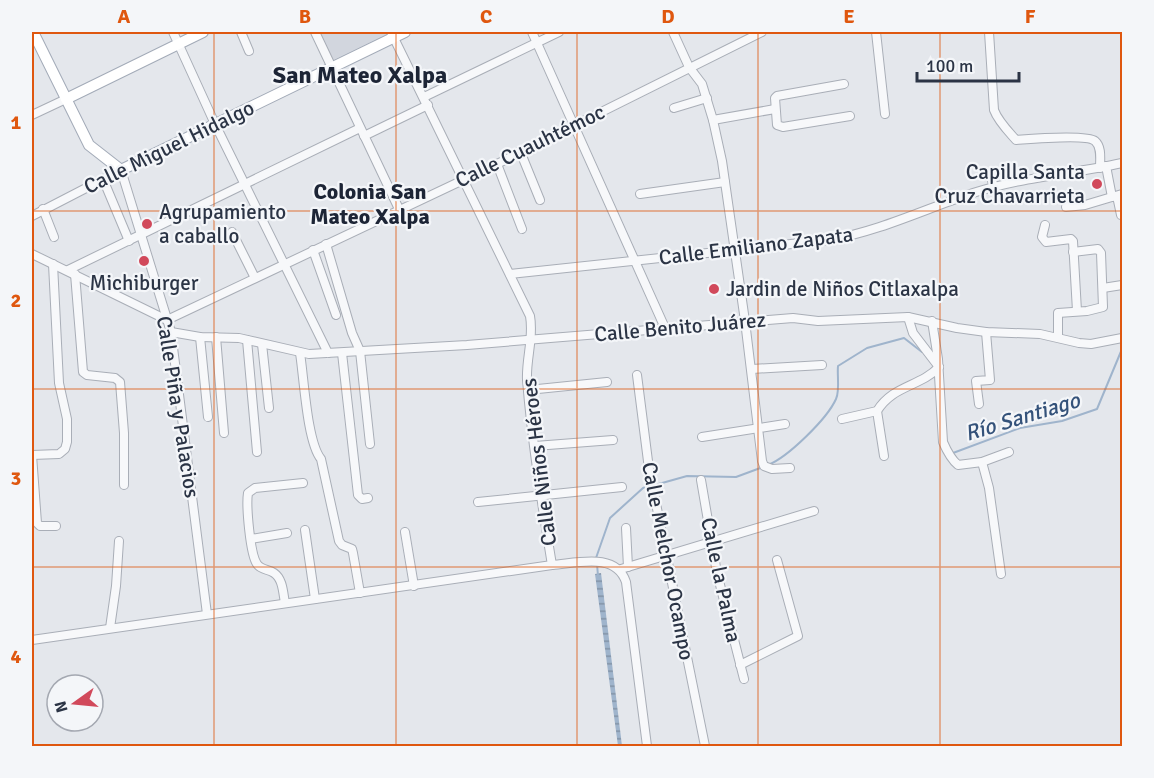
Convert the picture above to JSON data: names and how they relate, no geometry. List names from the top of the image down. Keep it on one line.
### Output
{"streets":{"main road":["Calle Miguel Hidalgo"],"street":["Calle Cuauhtémoc","Calle Emiliano Zapata","Calle Benito Juárez","Calle Piña y Palacios","Calle Niños Héroes","Calle Melchor Ocampo","Calle la Palma"]},"crossings":[["Calle Cuauhtémoc","Calle Piña y Palacios"],["Calle Cuauhtémoc","Calle Niños Héroes"],["Calle Miguel Hidalgo","Calle Piña y Palacios"],["Calle Miguel Hidalgo","Calle Niños Héroes"],["Calle Emiliano Zapata","Calle Niños Héroes"],["Calle Benito Juárez","Calle Piña y Palacios"],["Calle Benito Juárez","Calle Niños Héroes"]],"districts":["San Mateo Xalpa","Colonia San Mateo Xalpa"],"water":["Río Santiago"],"places":["Capilla Santa Cruz Chavarrieta","Agrupamiento a caballo","Michiburger","Jardin de Niños Citlaxalpa"],"scale_bar":"100 m","north":"left","grid":{"columns":["A","B","C","D","E","F"],"rows":["1","2","3","4"]}}
